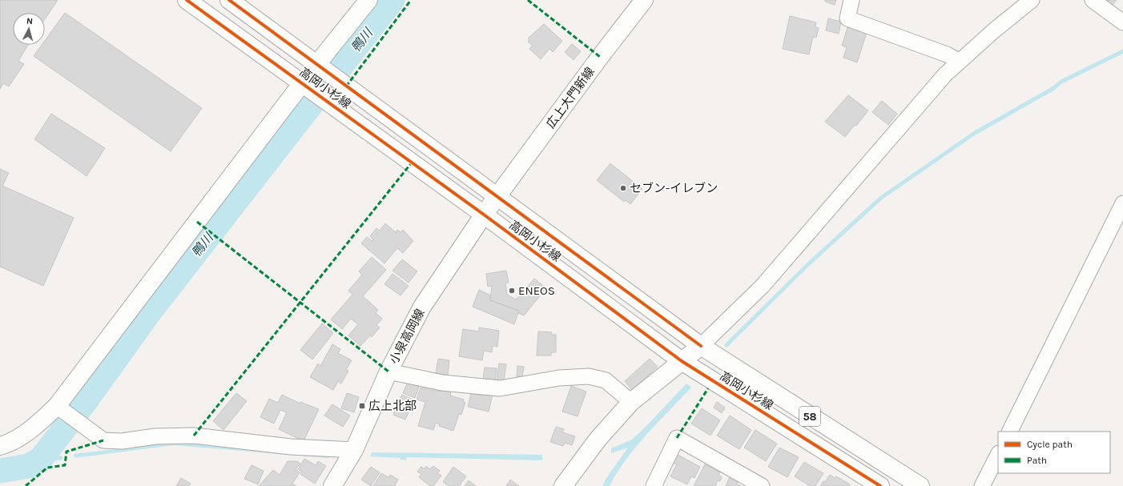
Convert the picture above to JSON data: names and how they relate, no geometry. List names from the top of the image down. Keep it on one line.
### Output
{"streets":{"main road":["高岡小杉線","広上大門新線","小泉高岡線","58"]},"crossings":[["高岡小杉線","広上大門新線"],["高岡小杉線","小泉高岡線"],["広上大門新線","小泉高岡線"]],"water":["鴨川"],"places":{"other":["セブン-イレブン","ENEOS"],"transit":["広上北部"]},"legend":["Cycle path","Path"],"north":"top"}
